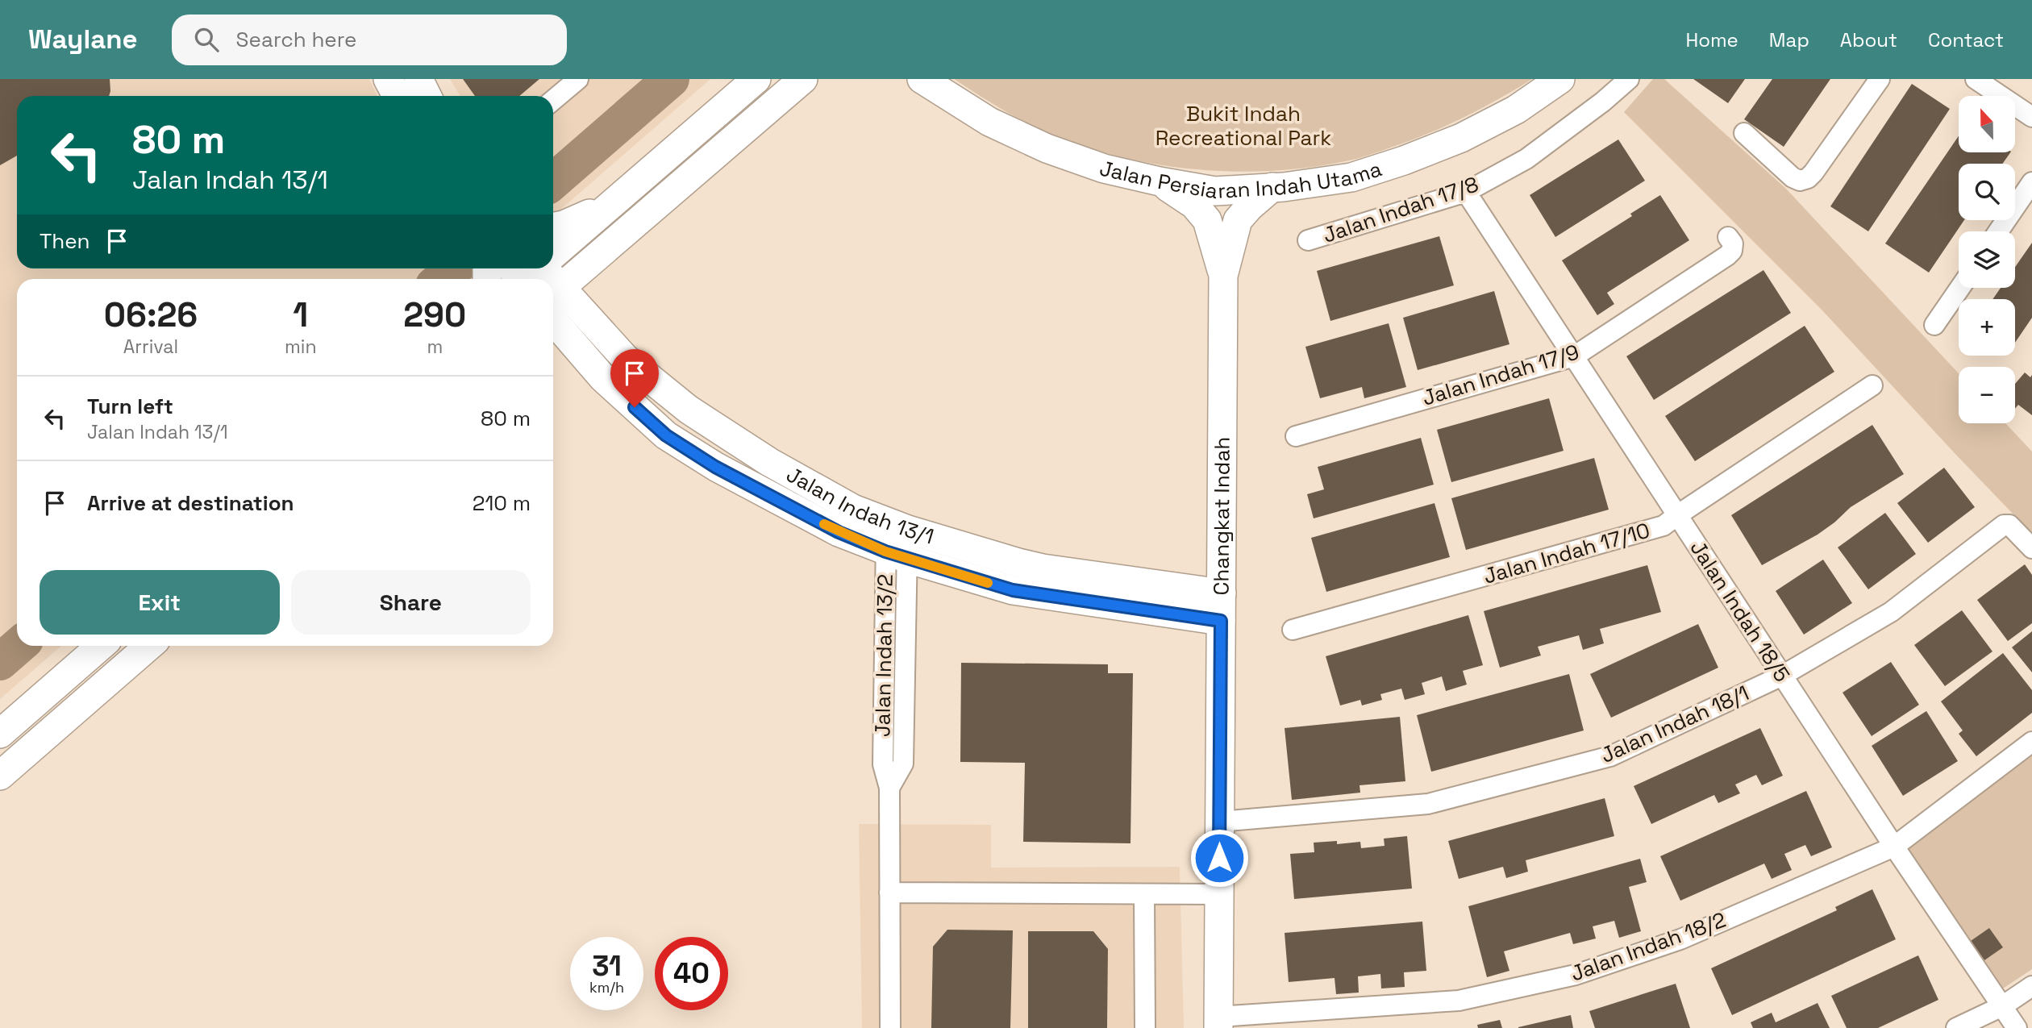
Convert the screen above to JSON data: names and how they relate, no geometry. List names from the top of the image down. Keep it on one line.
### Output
{"streets":{"street":["Jalan Persiaran Indah Utama","Jalan Indah 17/8","Jalan Indah 17/9","Jalan Indah 13/1","Changkat Indah","Jalan Indah 17/10","Jalan Indah 18/5","Jalan Indah 13/2","Jalan Indah 18/1","Jalan Indah 18/2"]},"crossings":[["Jalan Persiaran Indah Utama","Changkat Indah"],["Jalan Indah 17/8","Jalan Indah 18/5"],["Jalan Indah 17/9","Jalan Indah 18/5"],["Jalan Indah 13/1","Changkat Indah"],["Jalan Indah 13/1","Jalan Indah 13/2"],["Changkat Indah","Jalan Indah 18/1"],["Changkat Indah","Jalan Indah 18/2"],["Jalan Indah 17/10","Jalan Indah 18/5"],["Jalan Indah 18/5","Jalan Indah 18/1"],["Jalan Indah 18/5","Jalan Indah 18/2"]],"parks":["Bukit Indah Recreational Park"],"north":"top","page":{"header":"Waylane","search":"Search here","nav":["Home","Map","About","Contact"],"map_buttons":["+","−"],"turn":["80 m","Jalan Indah 13/1"],"then":"Then","eta":["06:26","Arrival","1","min","290","m"],"list":[{"name":"Turn left","note":"Jalan Indah 13/1","value":"80 m"},{"name":"Arrive at destination","value":"210 m"}],"buttons":["Exit","Share"],"speed":"31 km/h","limit":"40"}}
